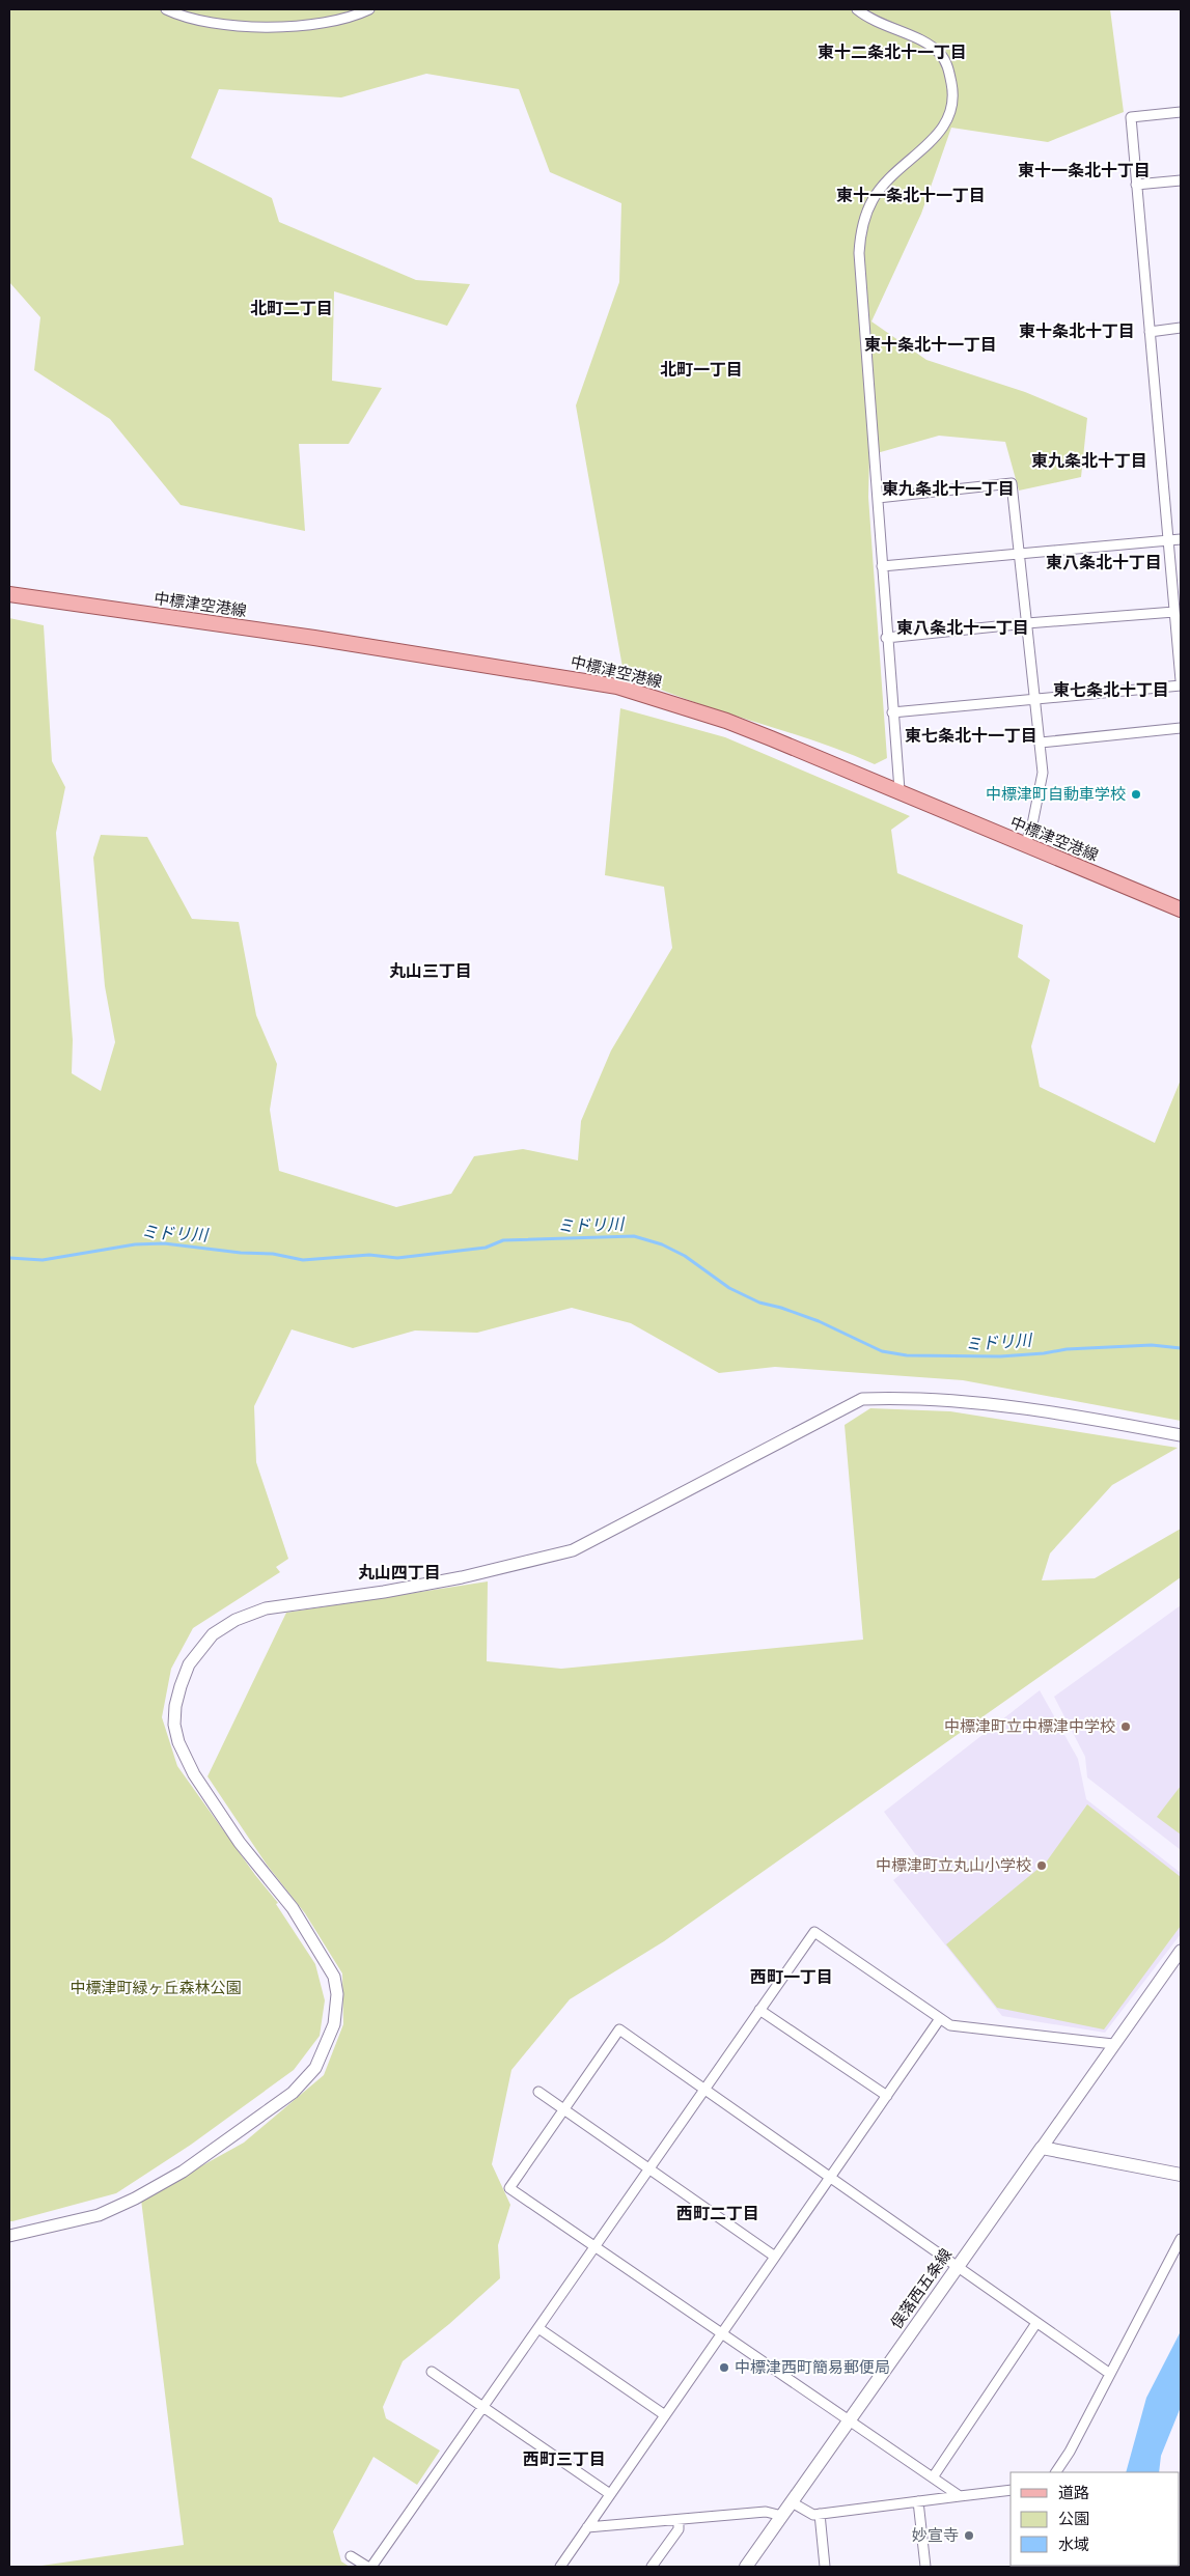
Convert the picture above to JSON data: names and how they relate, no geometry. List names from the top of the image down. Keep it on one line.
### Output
{"streets":{"main road":["中標津空港線","俣落西五条線"]},"districts":["東十二条北十一丁目","東十一条北十丁目","東十一条北十一丁目","北町二丁目","東十条北十丁目","東十条北十一丁目","北町一丁目","東九条北十丁目","東九条北十一丁目","東八条北十丁目","東八条北十一丁目","東七条北十丁目","東七条北十一丁目","丸山三丁目","丸山四丁目","西町一丁目","西町二丁目","西町三丁目"],"water":["ミドリ川"],"parks":["中標津町緑ヶ丘森林公園"],"places":["中標津町自動車学校","中標津町立中標津中学校","中標津町立丸山小学校","中標津西町簡易郵便局","妙宣寺"],"legend":["道路","公園","水域"]}
